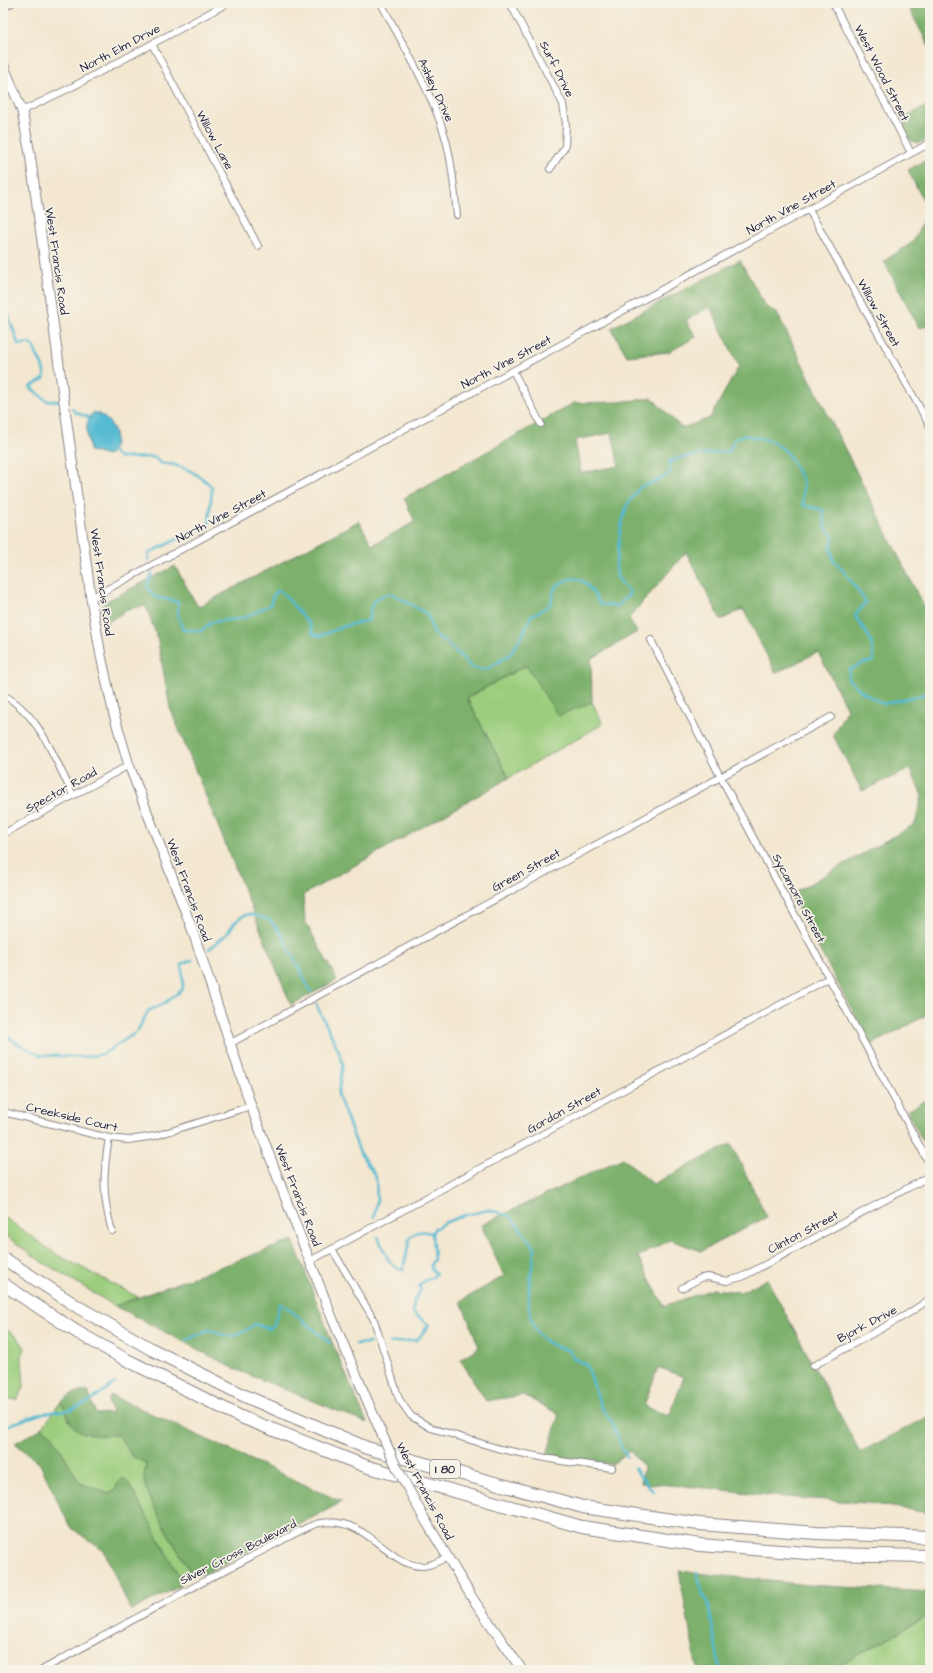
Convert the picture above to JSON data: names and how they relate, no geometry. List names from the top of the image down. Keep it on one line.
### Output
{"streets":{"highway":["I 80"],"street":["North Elm Drive","Surf Drive","West Wood Street","Ashley Drive","Willow Lane","North Vine Street","West Francis Road","Willow Street","Spector Road","Green Street","Sycamore Street","Gordon Street","Creekside Court","Clinton Street","Bjork Drive","Silver Cross Boulevard"]},"crossings":[["North Elm Drive","Willow Lane"],["North Elm Drive","West Francis Road"],["West Wood Street","North Vine Street"],["North Vine Street","West Francis Road"],["North Vine Street","Willow Street"],["West Francis Road","Spector Road"],["West Francis Road","Green Street"],["West Francis Road","Gordon Street"],["West Francis Road","Creekside Court"],["West Francis Road","Silver Cross Boulevard"],["Green Street","Sycamore Street"],["Sycamore Street","Gordon Street"]]}
